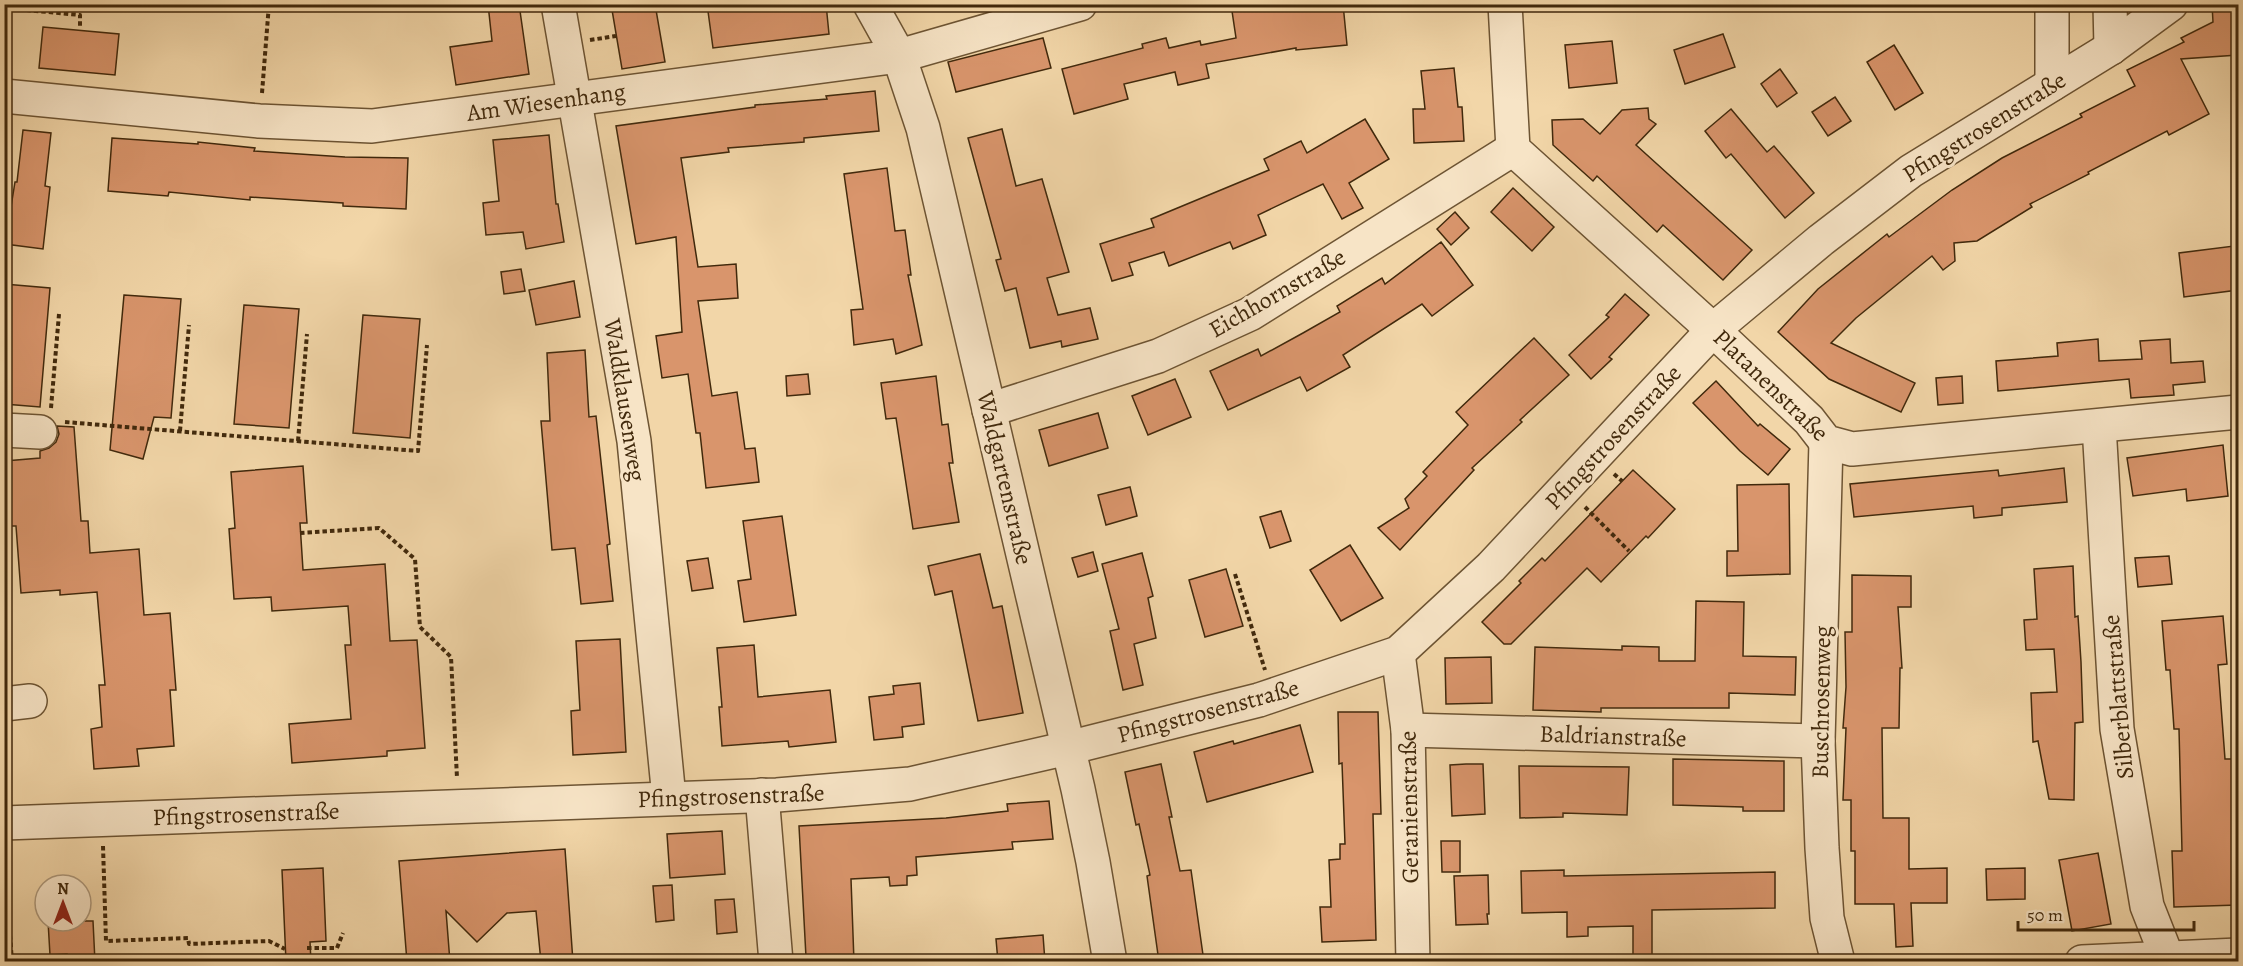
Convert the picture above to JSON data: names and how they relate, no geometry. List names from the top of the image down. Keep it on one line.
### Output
{"streets":{"street":["Am Wiesenhang","Pfingstrosenstraße","Eichhornstraße","Platanenstraße","Waldklausenweg","Waldgartenstraße","Silberblattstraße","Buschrosenweg","Baldrianstraße","Geranienstraße"]},"crossings":[["Am Wiesenhang","Waldklausenweg"],["Am Wiesenhang","Waldgartenstraße"],["Pfingstrosenstraße","Platanenstraße"],["Pfingstrosenstraße","Waldklausenweg"],["Pfingstrosenstraße","Waldgartenstraße"],["Pfingstrosenstraße","Geranienstraße"],["Eichhornstraße","Platanenstraße"],["Eichhornstraße","Waldgartenstraße"],["Platanenstraße","Silberblattstraße"],["Platanenstraße","Buschrosenweg"],["Buschrosenweg","Baldrianstraße"],["Baldrianstraße","Geranienstraße"]],"scale_bar":"50 m","north":"top"}
